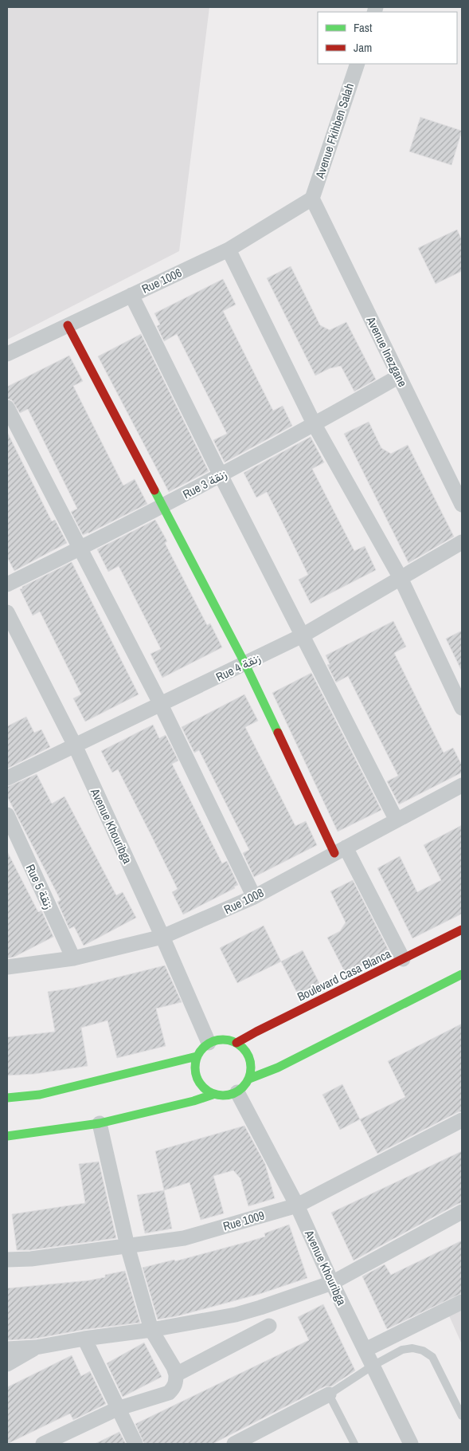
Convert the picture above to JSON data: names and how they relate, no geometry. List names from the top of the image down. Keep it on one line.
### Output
{"streets":{"main road":["Boulevard Casa Blanca"],"street":["Avenue Fkihben Salah","Rue 1006","Avenue Inezgane","Rue 3 زنقة","Rue 4 زنقة","Avenue Khouribga","Rue 5 زنقة","Rue 1008","Rue 1009"]},"crossings":[["Avenue Fkihben Salah","Rue 1006"],["Avenue Fkihben Salah","Avenue Inezgane"],["Rue 1006","Avenue Inezgane"],["Avenue Inezgane","Rue 3 زنقة"],["Rue 4 زنقة","Avenue Khouribga"],["Avenue Khouribga","Rue 1008"],["Avenue Khouribga","Boulevard Casa Blanca"],["Avenue Khouribga","Rue 1009"],["Rue 5 زنقة","Rue 1008"]],"legend":["Fast","Jam"]}
